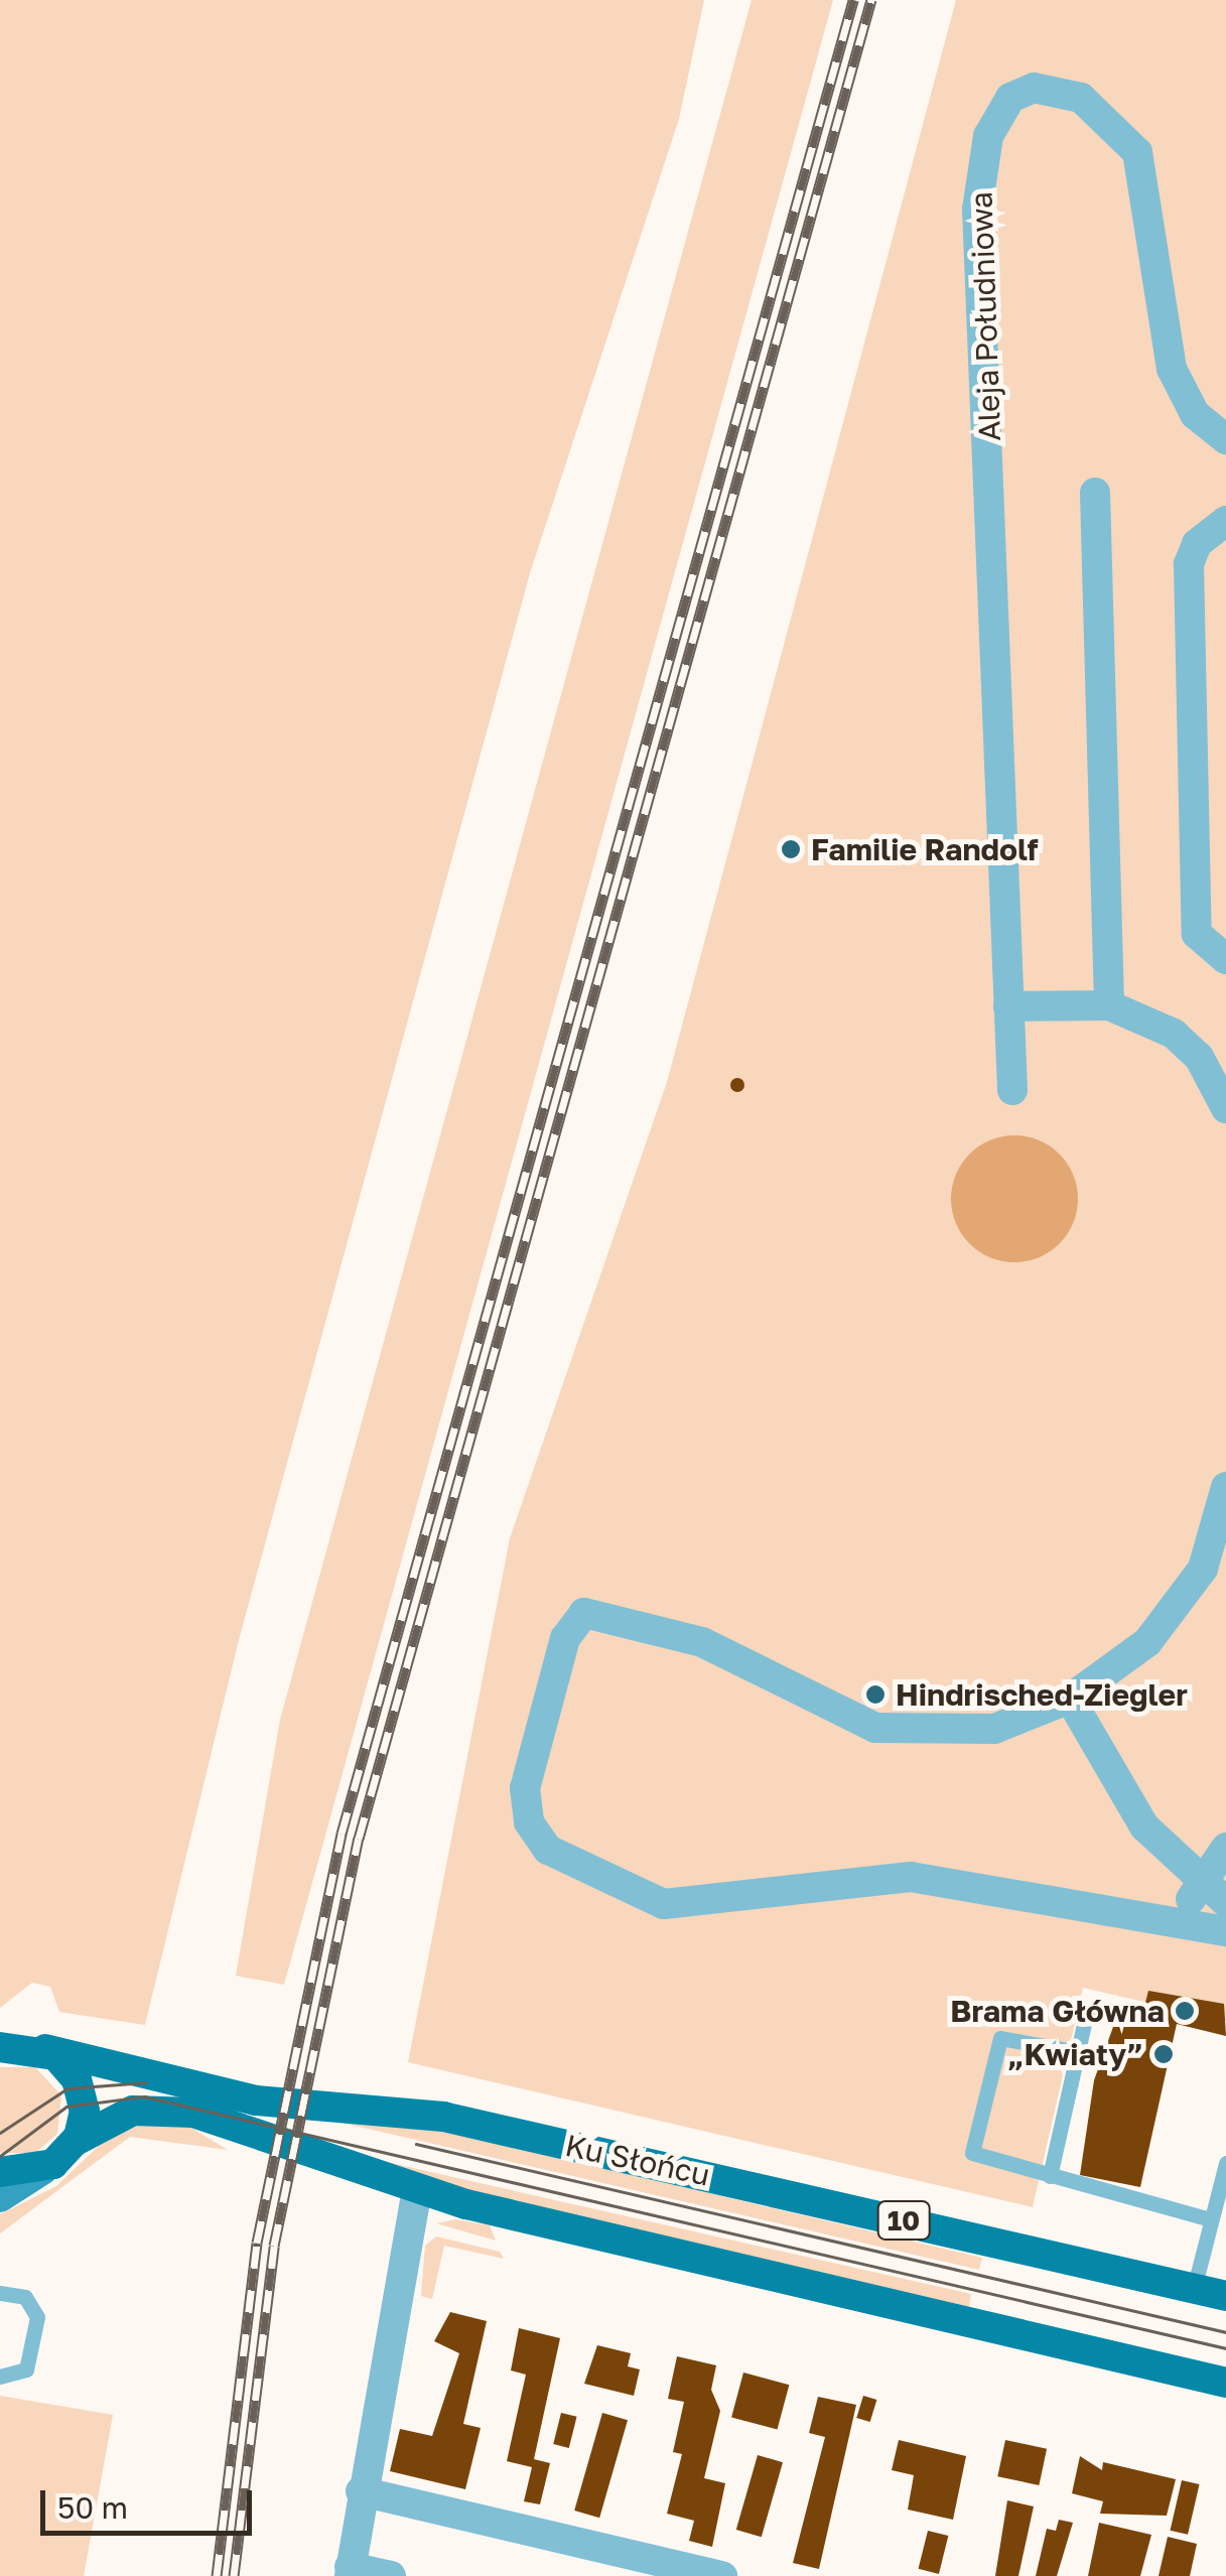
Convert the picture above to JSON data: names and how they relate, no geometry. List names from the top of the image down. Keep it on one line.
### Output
{"streets":{"main road":["Ku Słońcu","10"],"street":["Aleja Południowa"]},"places":["Familie Randolf","Hindrisched-Ziegler","Brama Główna","„Kwiaty”"],"scale_bar":"50 m"}
